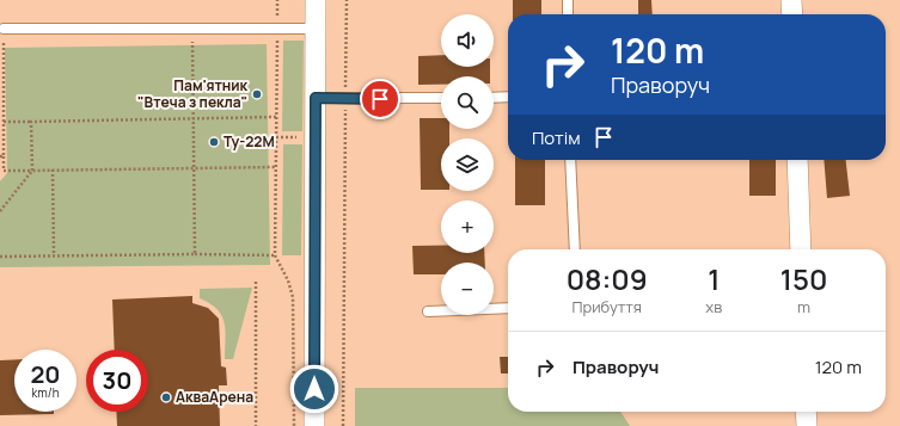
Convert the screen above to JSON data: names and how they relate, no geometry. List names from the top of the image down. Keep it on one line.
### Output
{"places":["Пам'ятник \"Втеча з пекла\"","Ту-22М","АкваАрена"],"page":{"map_buttons":["+","−"],"turn":["120 m","Праворуч"],"then":"Потім","eta":["08:09","Прибуття","1","хв","150","m"],"list":[{"name":"Праворуч","value":"120 m"}],"speed":"20 km/h","limit":"30"}}
